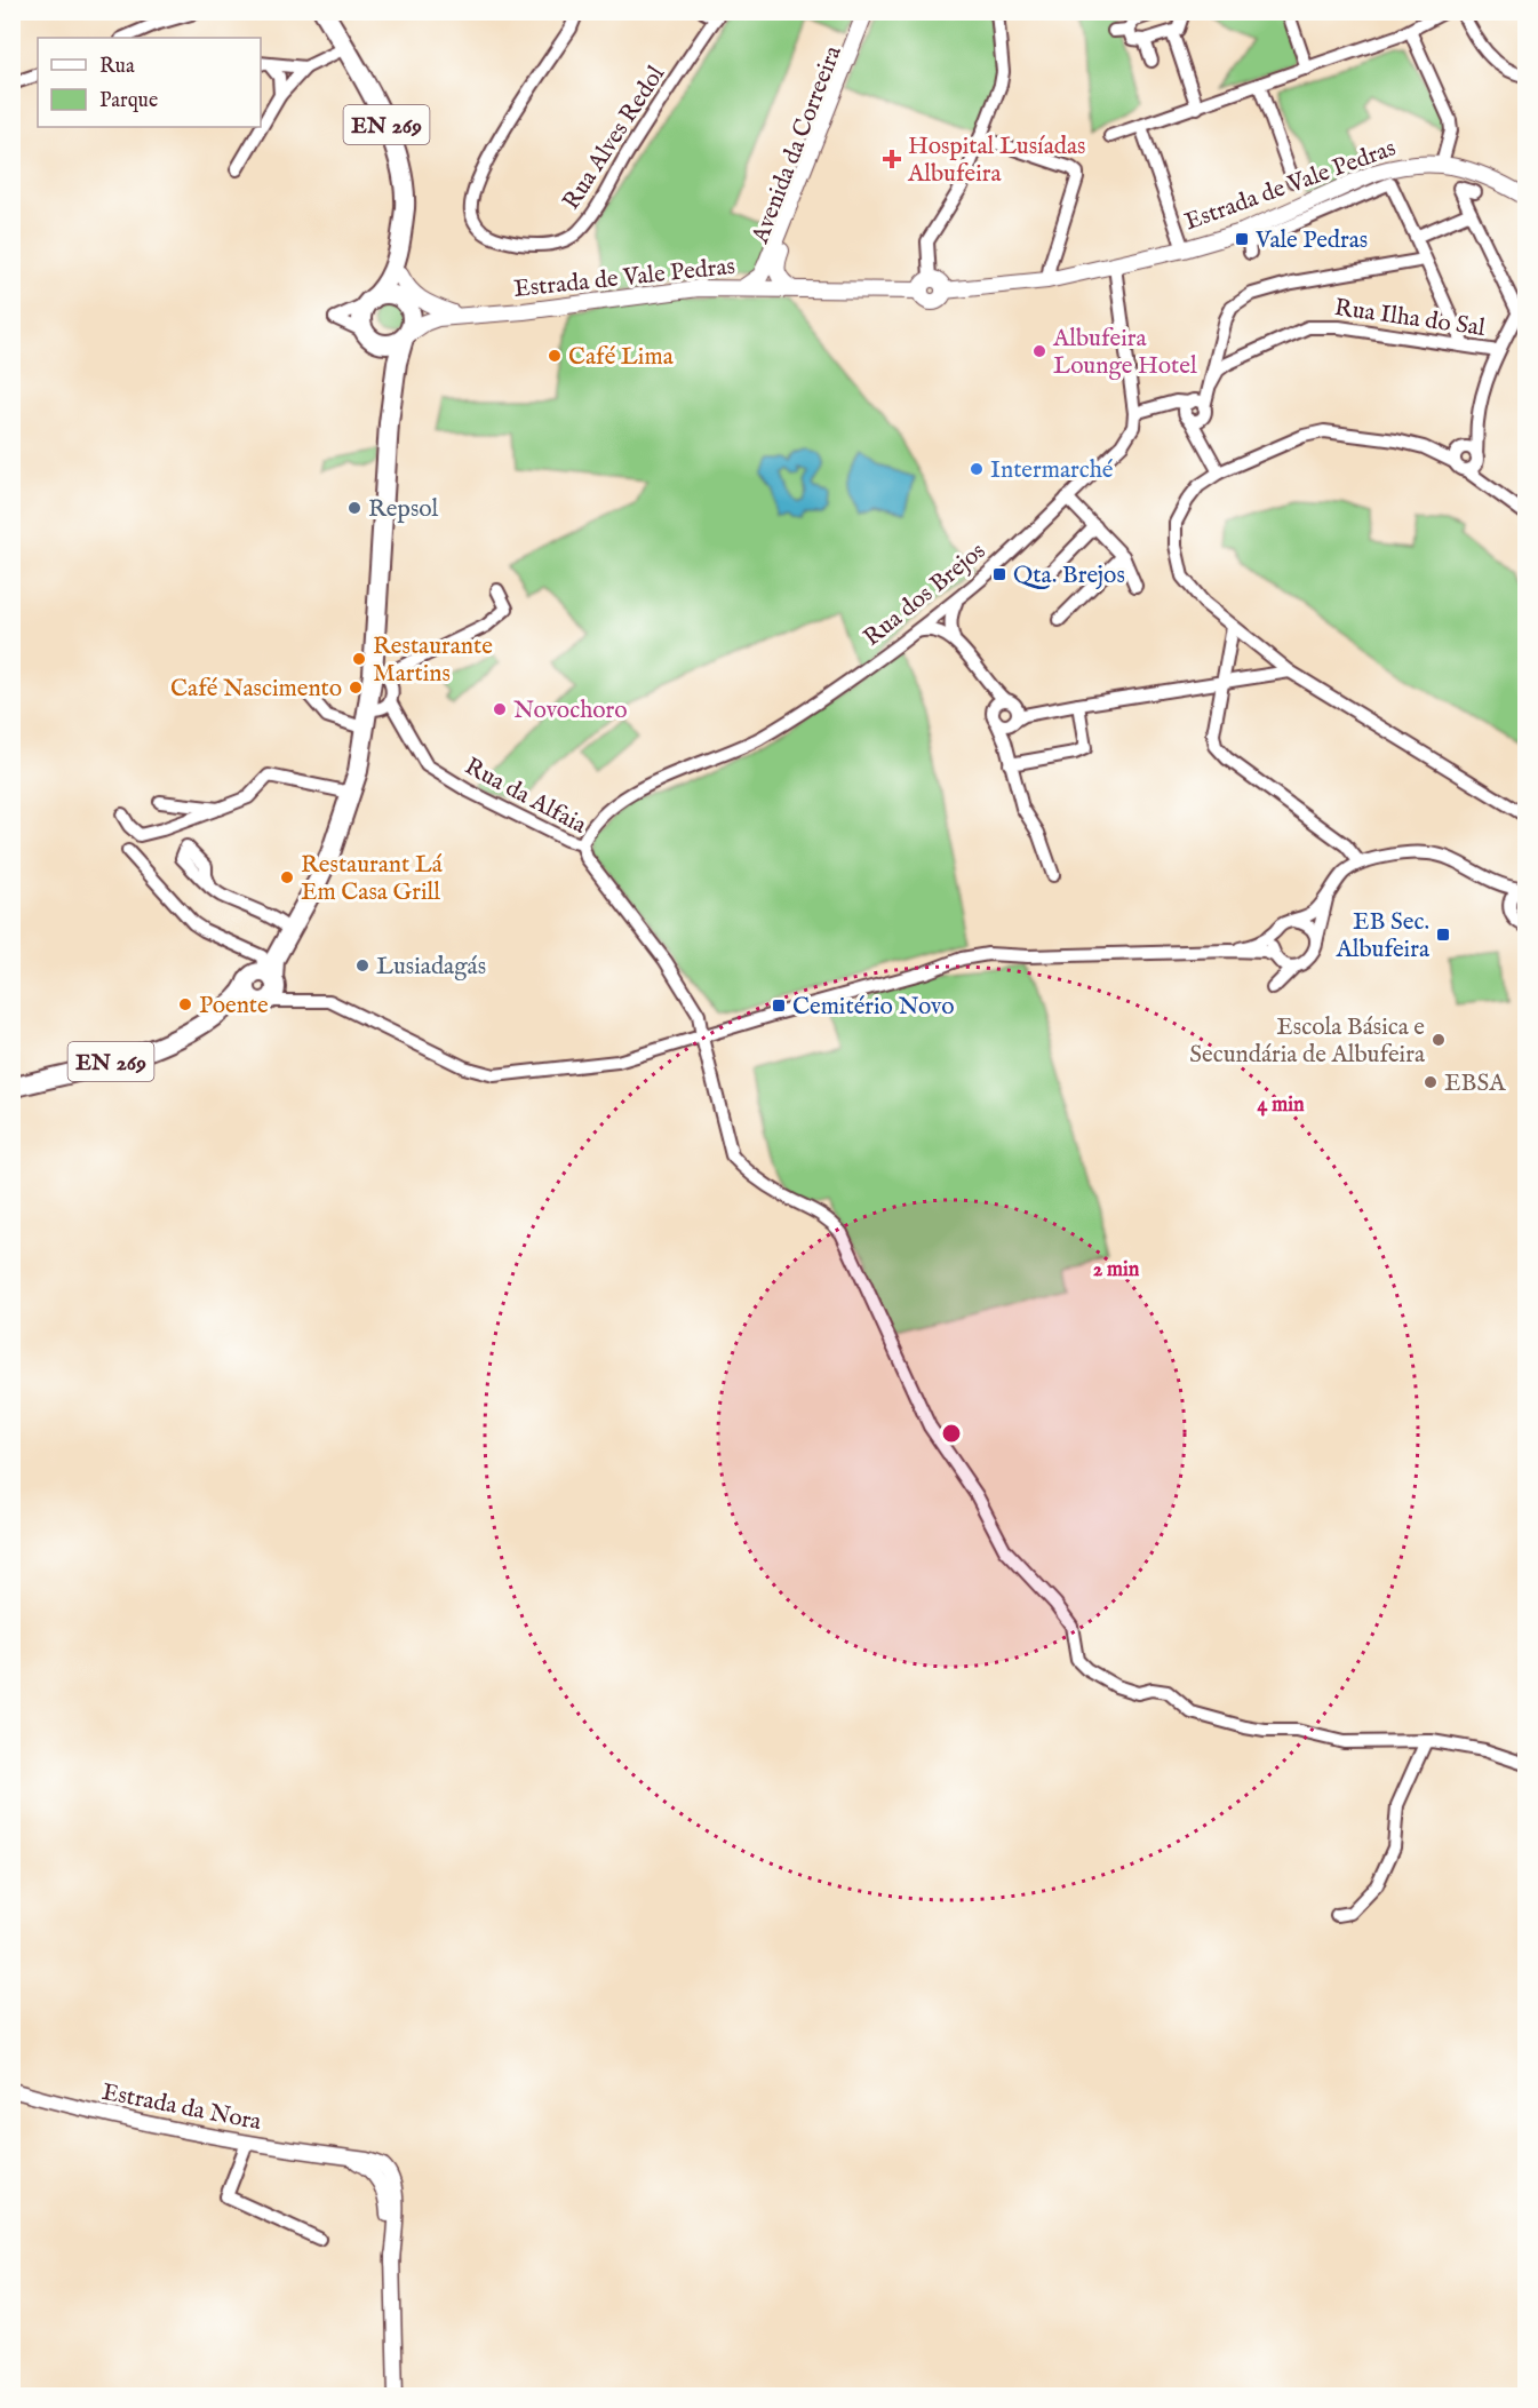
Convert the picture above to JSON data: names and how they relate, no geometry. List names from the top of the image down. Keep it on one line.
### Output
{"streets":{"main road":["EN 269","Avenida da Correeira","Estrada de Vale Pedras"],"street":["Rua Alves Redol","Rua Ilha do Sal","Rua dos Brejos","Rua da Alfaia","Estrada da Nora"]},"crossings":[["EN 269","Estrada de Vale Pedras"],["Avenida da Correeira","Estrada de Vale Pedras"],["Estrada de Vale Pedras","Rua dos Brejos"],["Rua dos Brejos","Rua da Alfaia"]],"places":{"health":["Hospital Lusíadas Albufeira"],"transit":["Vale Pedras","Qta. Brejos","EB Sec. Albufeira","Cemitério Novo"],"other":["Albufeira Lounge Hotel","Café Lima","Intermarché","Repsol","Restaurante Martins","Café Nascimento","Novochoro","Restaurant Lá Em Casa Grill","Lusiadagás","Poente","Escola Básica e Secundária de Albufeira","EBSA"]},"legend":["Rua","Parque"],"rings":["4 min","2 min"]}
